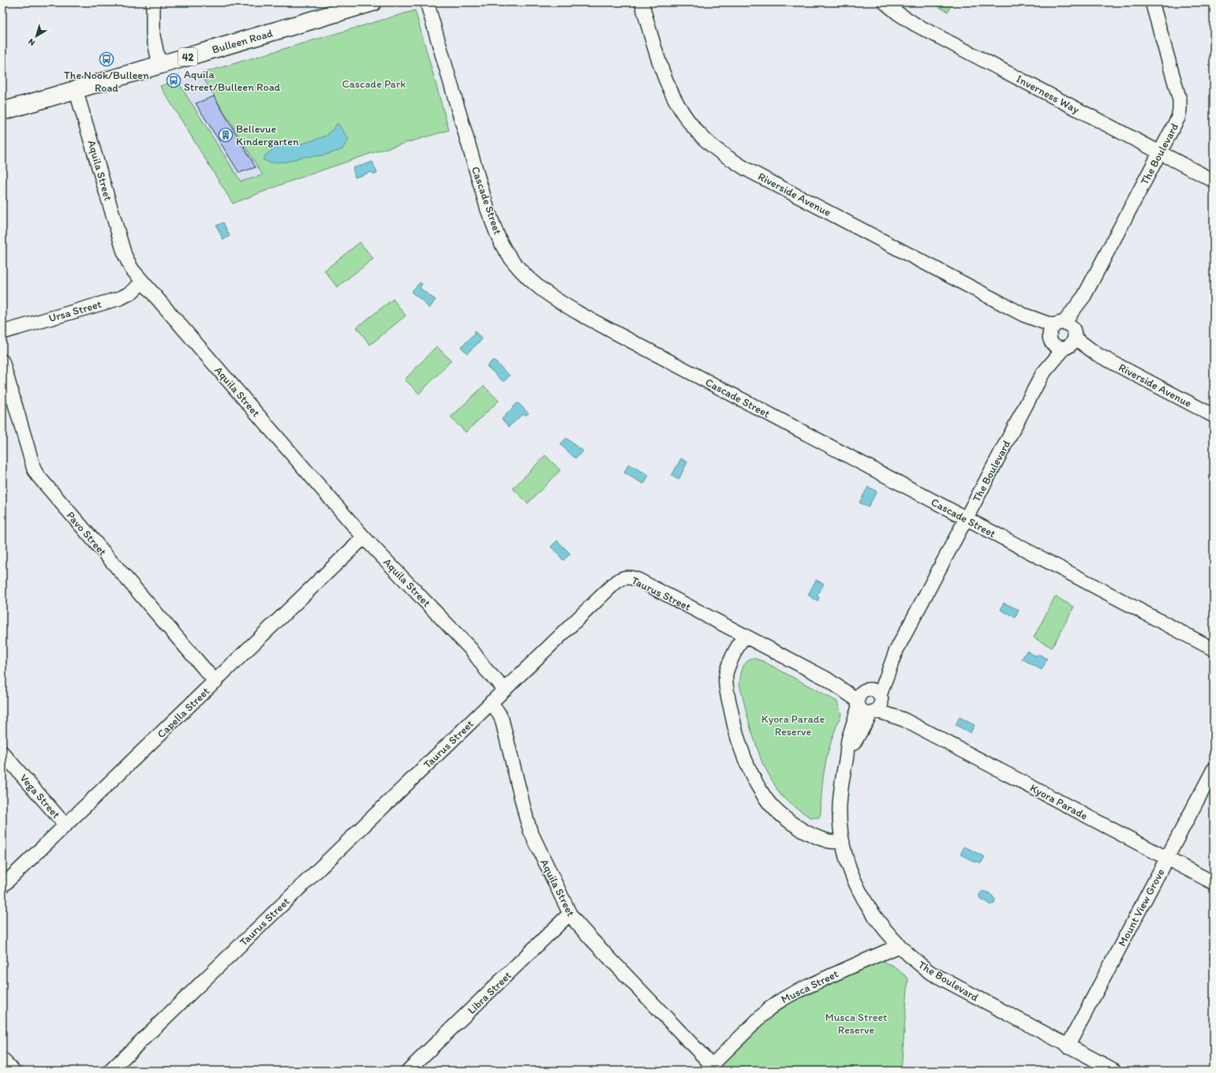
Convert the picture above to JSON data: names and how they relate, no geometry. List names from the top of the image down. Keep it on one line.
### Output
{"streets":{"main road":["Bulleen Road","42"],"street":["Inverness Way","The Boulevard","Aquila Street","Riverside Avenue","Cascade Street","Ursa Street","Pavo Street","Taurus Street","Capella Street","Vega Street","Kyora Parade","Mount View Grove","Musca Street","Libra Street"]},"crossings":[["Bulleen Road","Aquila Street"],["Inverness Way","The Boulevard"],["The Boulevard","Riverside Avenue"],["The Boulevard","Cascade Street"],["The Boulevard","Taurus Street"],["The Boulevard","Kyora Parade"],["The Boulevard","Mount View Grove"],["The Boulevard","Musca Street"],["Aquila Street","Ursa Street"],["Aquila Street","Taurus Street"],["Aquila Street","Capella Street"],["Aquila Street","Musca Street"],["Aquila Street","Libra Street"],["Pavo Street","Capella Street"],["Taurus Street","Kyora Parade"],["Capella Street","Vega Street"],["Kyora Parade","Mount View Grove"]],"parks":["Cascade Park","Kyora Parade Reserve","Musca Street Reserve"],"places":{"bus stop":["The Nook/Bulleen Road","Aquila Street/Bulleen Road"],"building":["Bellevue Kindergarten"]},"north":"bottom left"}
